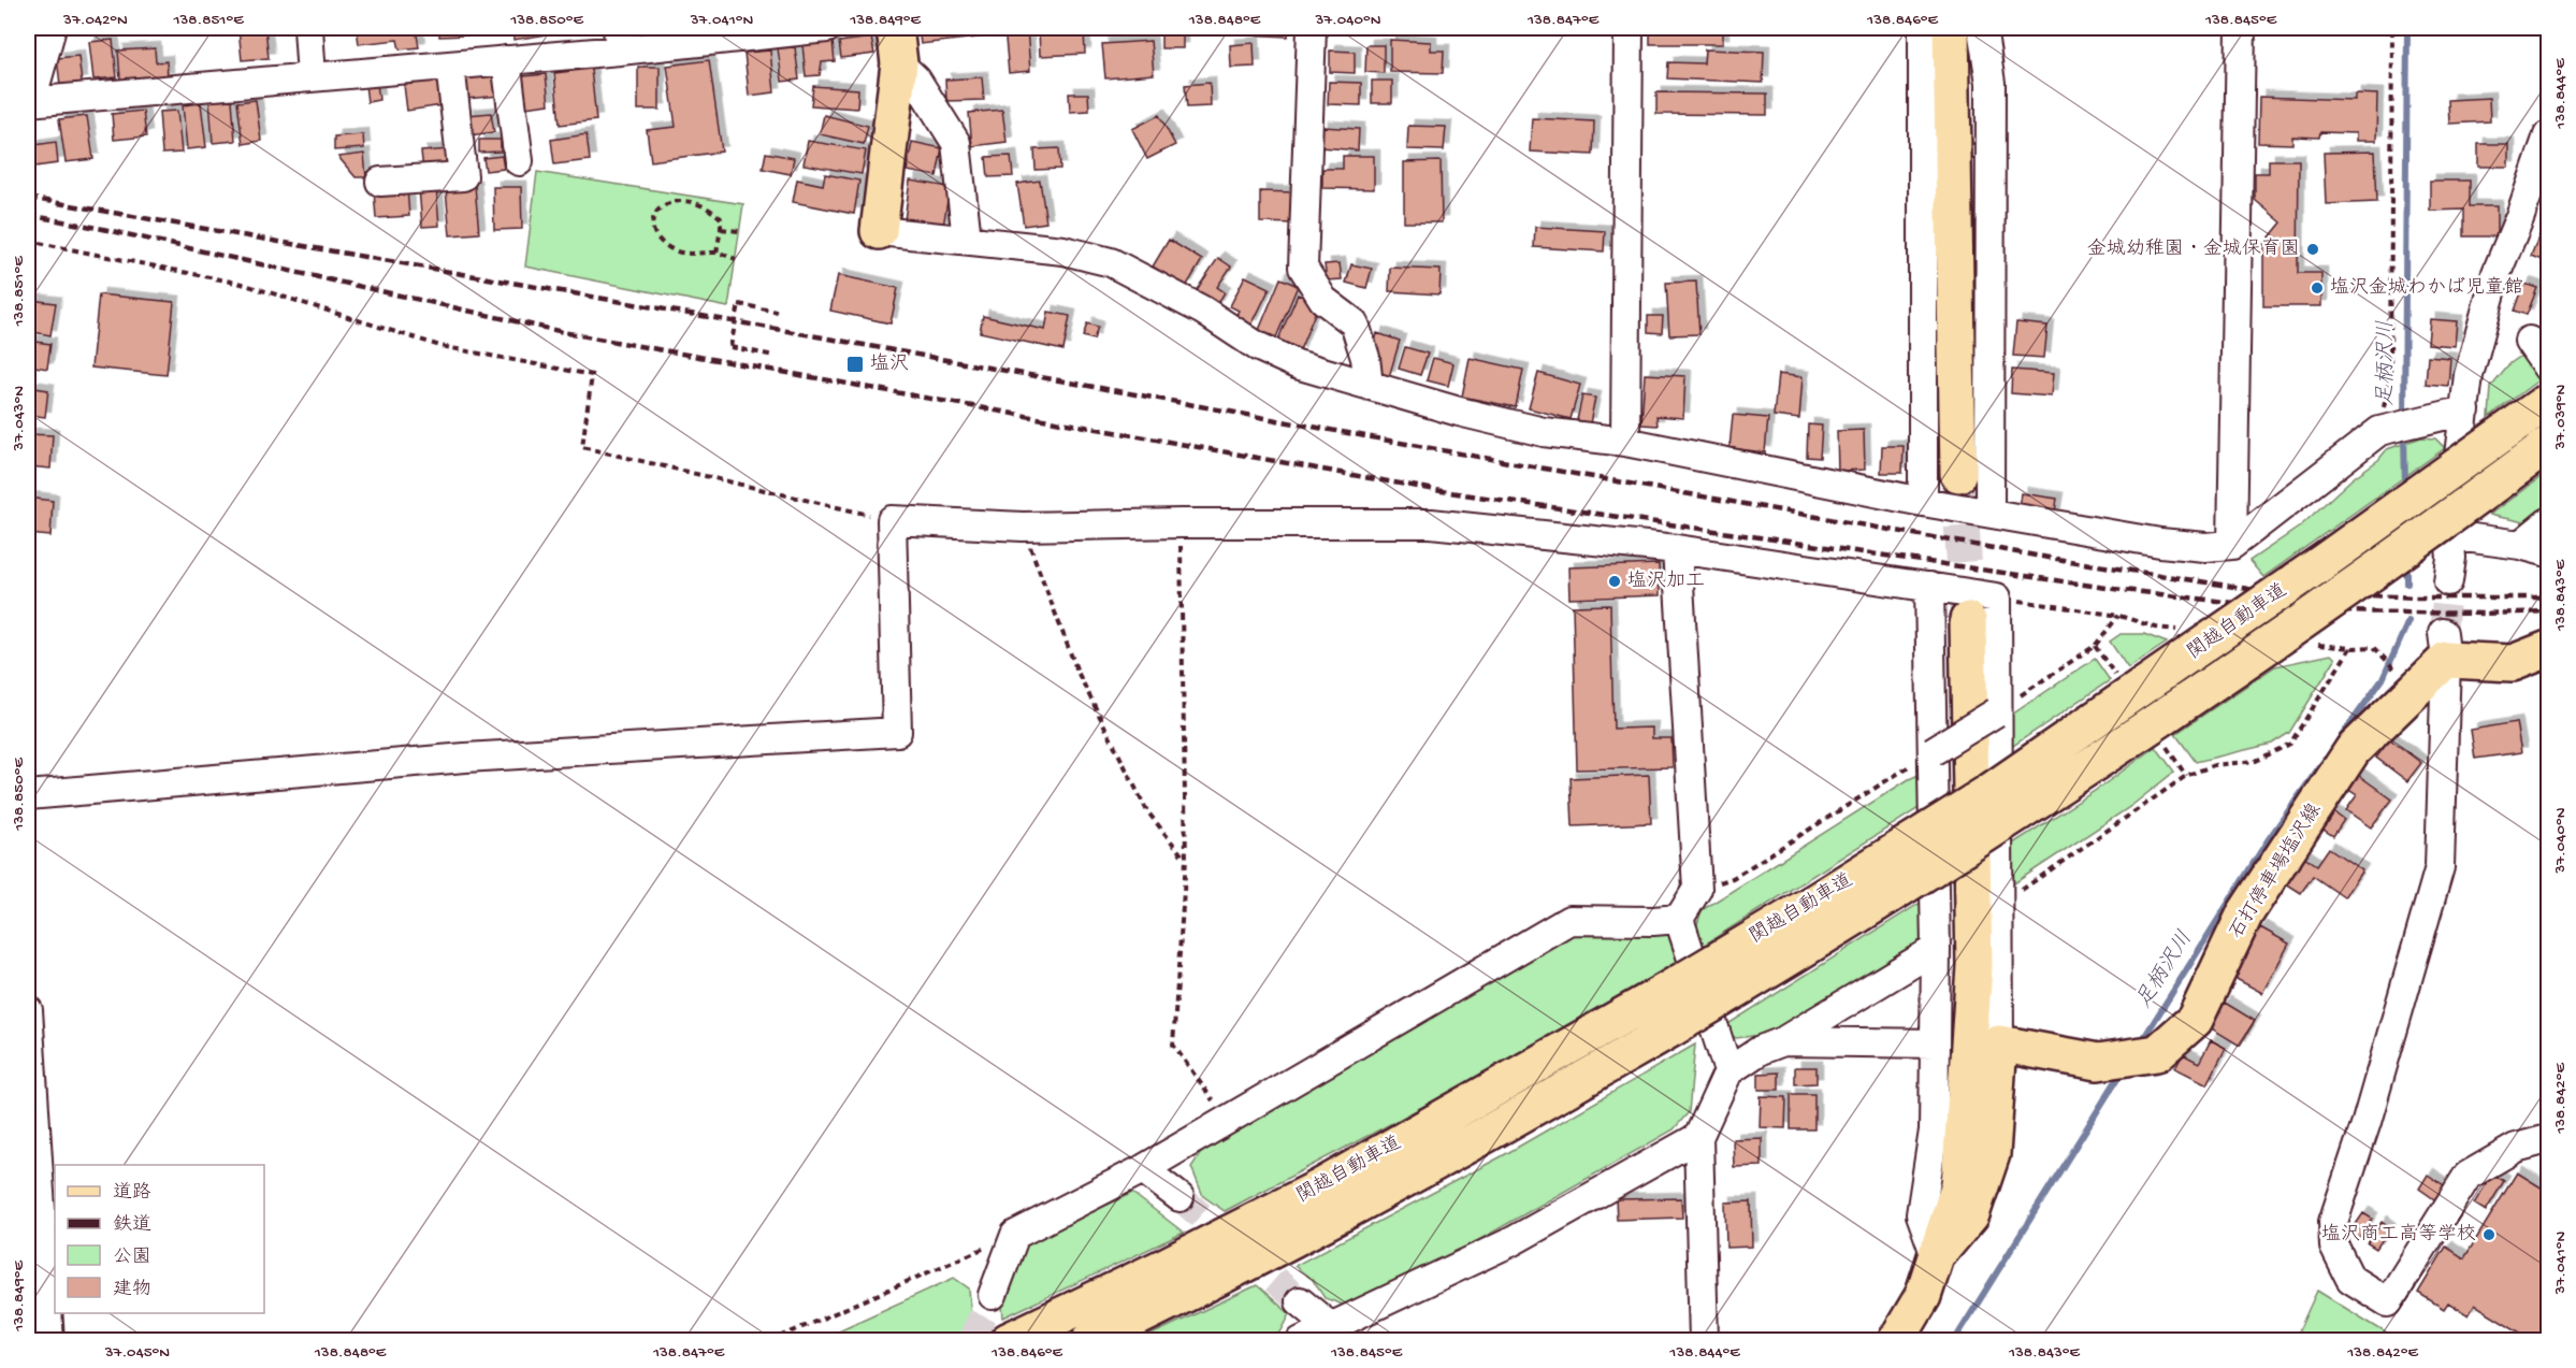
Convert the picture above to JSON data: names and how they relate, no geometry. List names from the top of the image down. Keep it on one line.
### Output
{"streets":{"main road":["関越自動車道","石打停車場塩沢線"]},"water":["足柄沢川"],"places":{"other":["金城幼稚園・金城保育園","塩沢金城わかば児童館","塩沢加工","塩沢商工高等学校"],"transit":["塩沢"]},"legend":["道路","鉄道","公園","建物"],"coordinates":["37.042°N","138.851°E","138.850°E","37.041°N","138.849°E","138.848°E","37.040°N","138.847°E","138.846°E","138.845°E","138.844°E","37.039°N","37.043°N","138.843°E","138.842°E","37.045°N"]}
